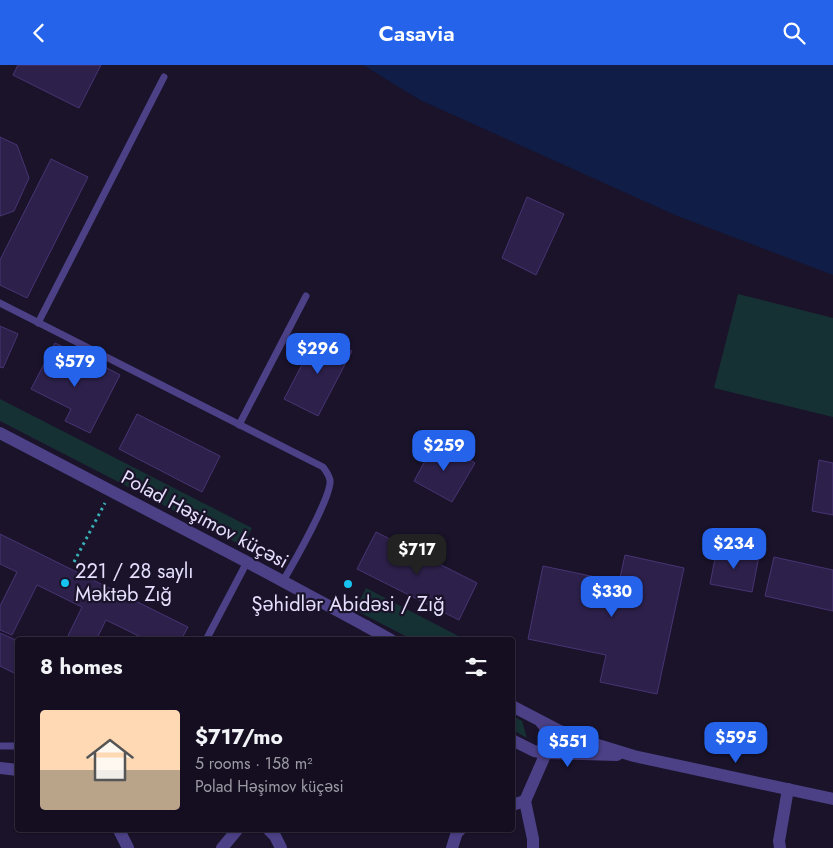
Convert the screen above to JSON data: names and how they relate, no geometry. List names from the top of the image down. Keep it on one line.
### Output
{"streets":{"street":["Polad Həşimov küçəsi"]},"places":["221 / 28 saylı Məktəb Zığ","Şəhidlər Abidəsi / Zığ"],"page":{"header":"Casavia","price":["$296","$579","$259","$234","$717","$330","$595","$551"],"heading":"8 homes","list":[{"name":"$717/mo","note":"5 rooms · 158 m² · Polad Həşimov küçəsi"}]}}
